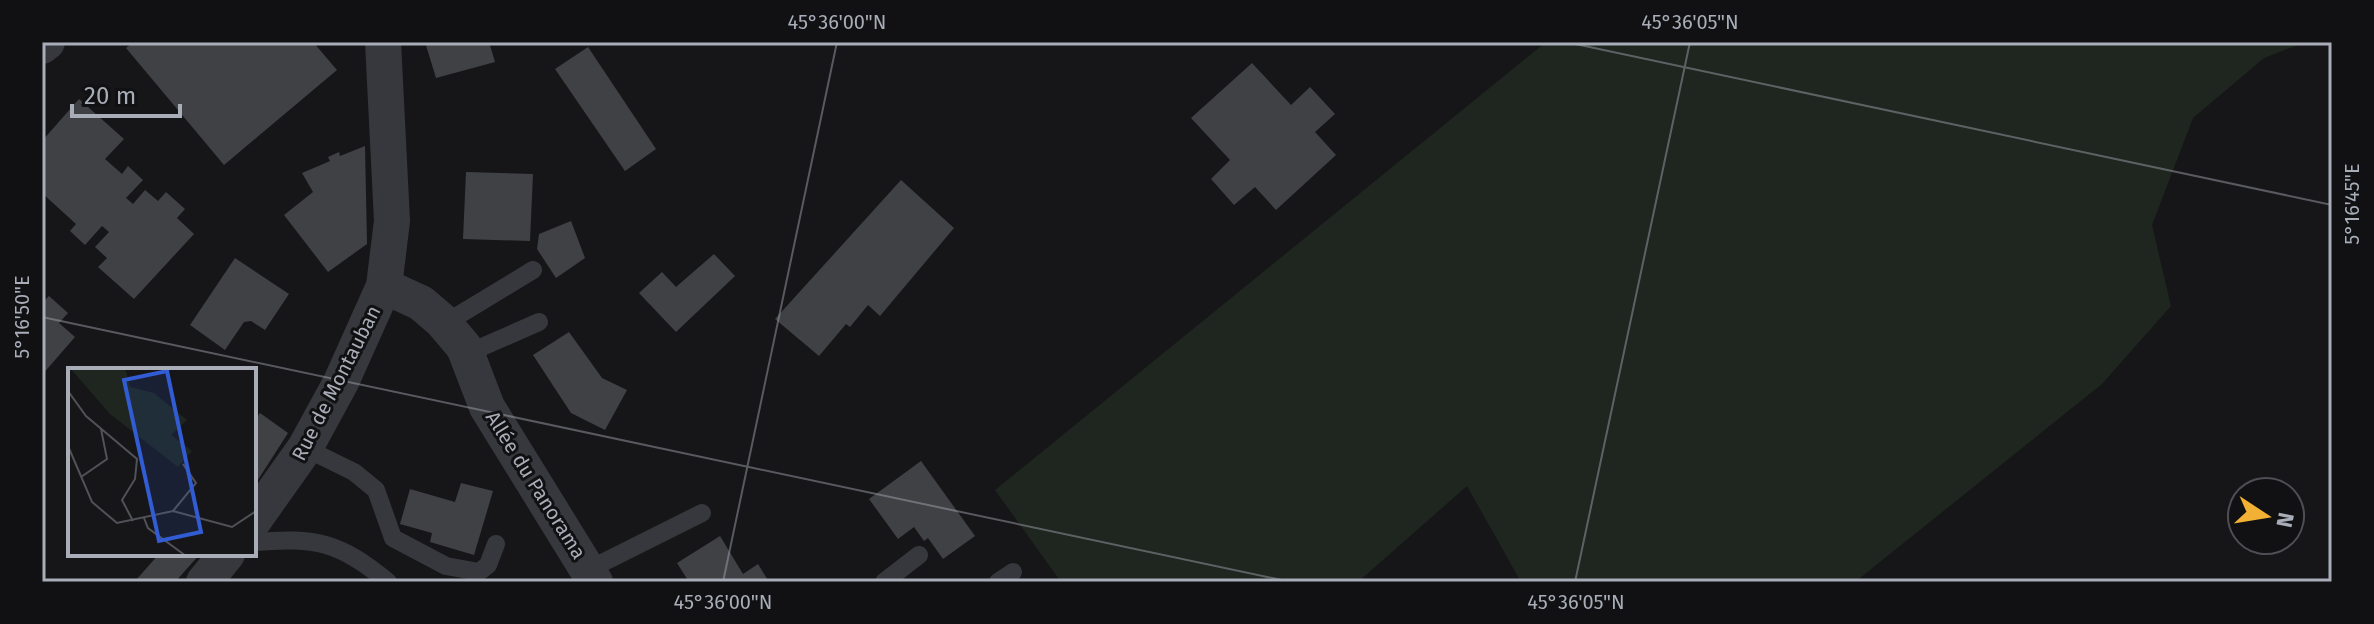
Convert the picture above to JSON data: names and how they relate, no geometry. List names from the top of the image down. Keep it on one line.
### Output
{"streets":{"street":["Rue de Montauban","Allée du Panorama"]},"crossings":[["Rue de Montauban","Allée du Panorama"]],"scale_bar":"20 m","north":"right","coordinates":["45°36'00\"N","45°36'05\"N","5°16'45\"E","5°16'50\"E"]}
